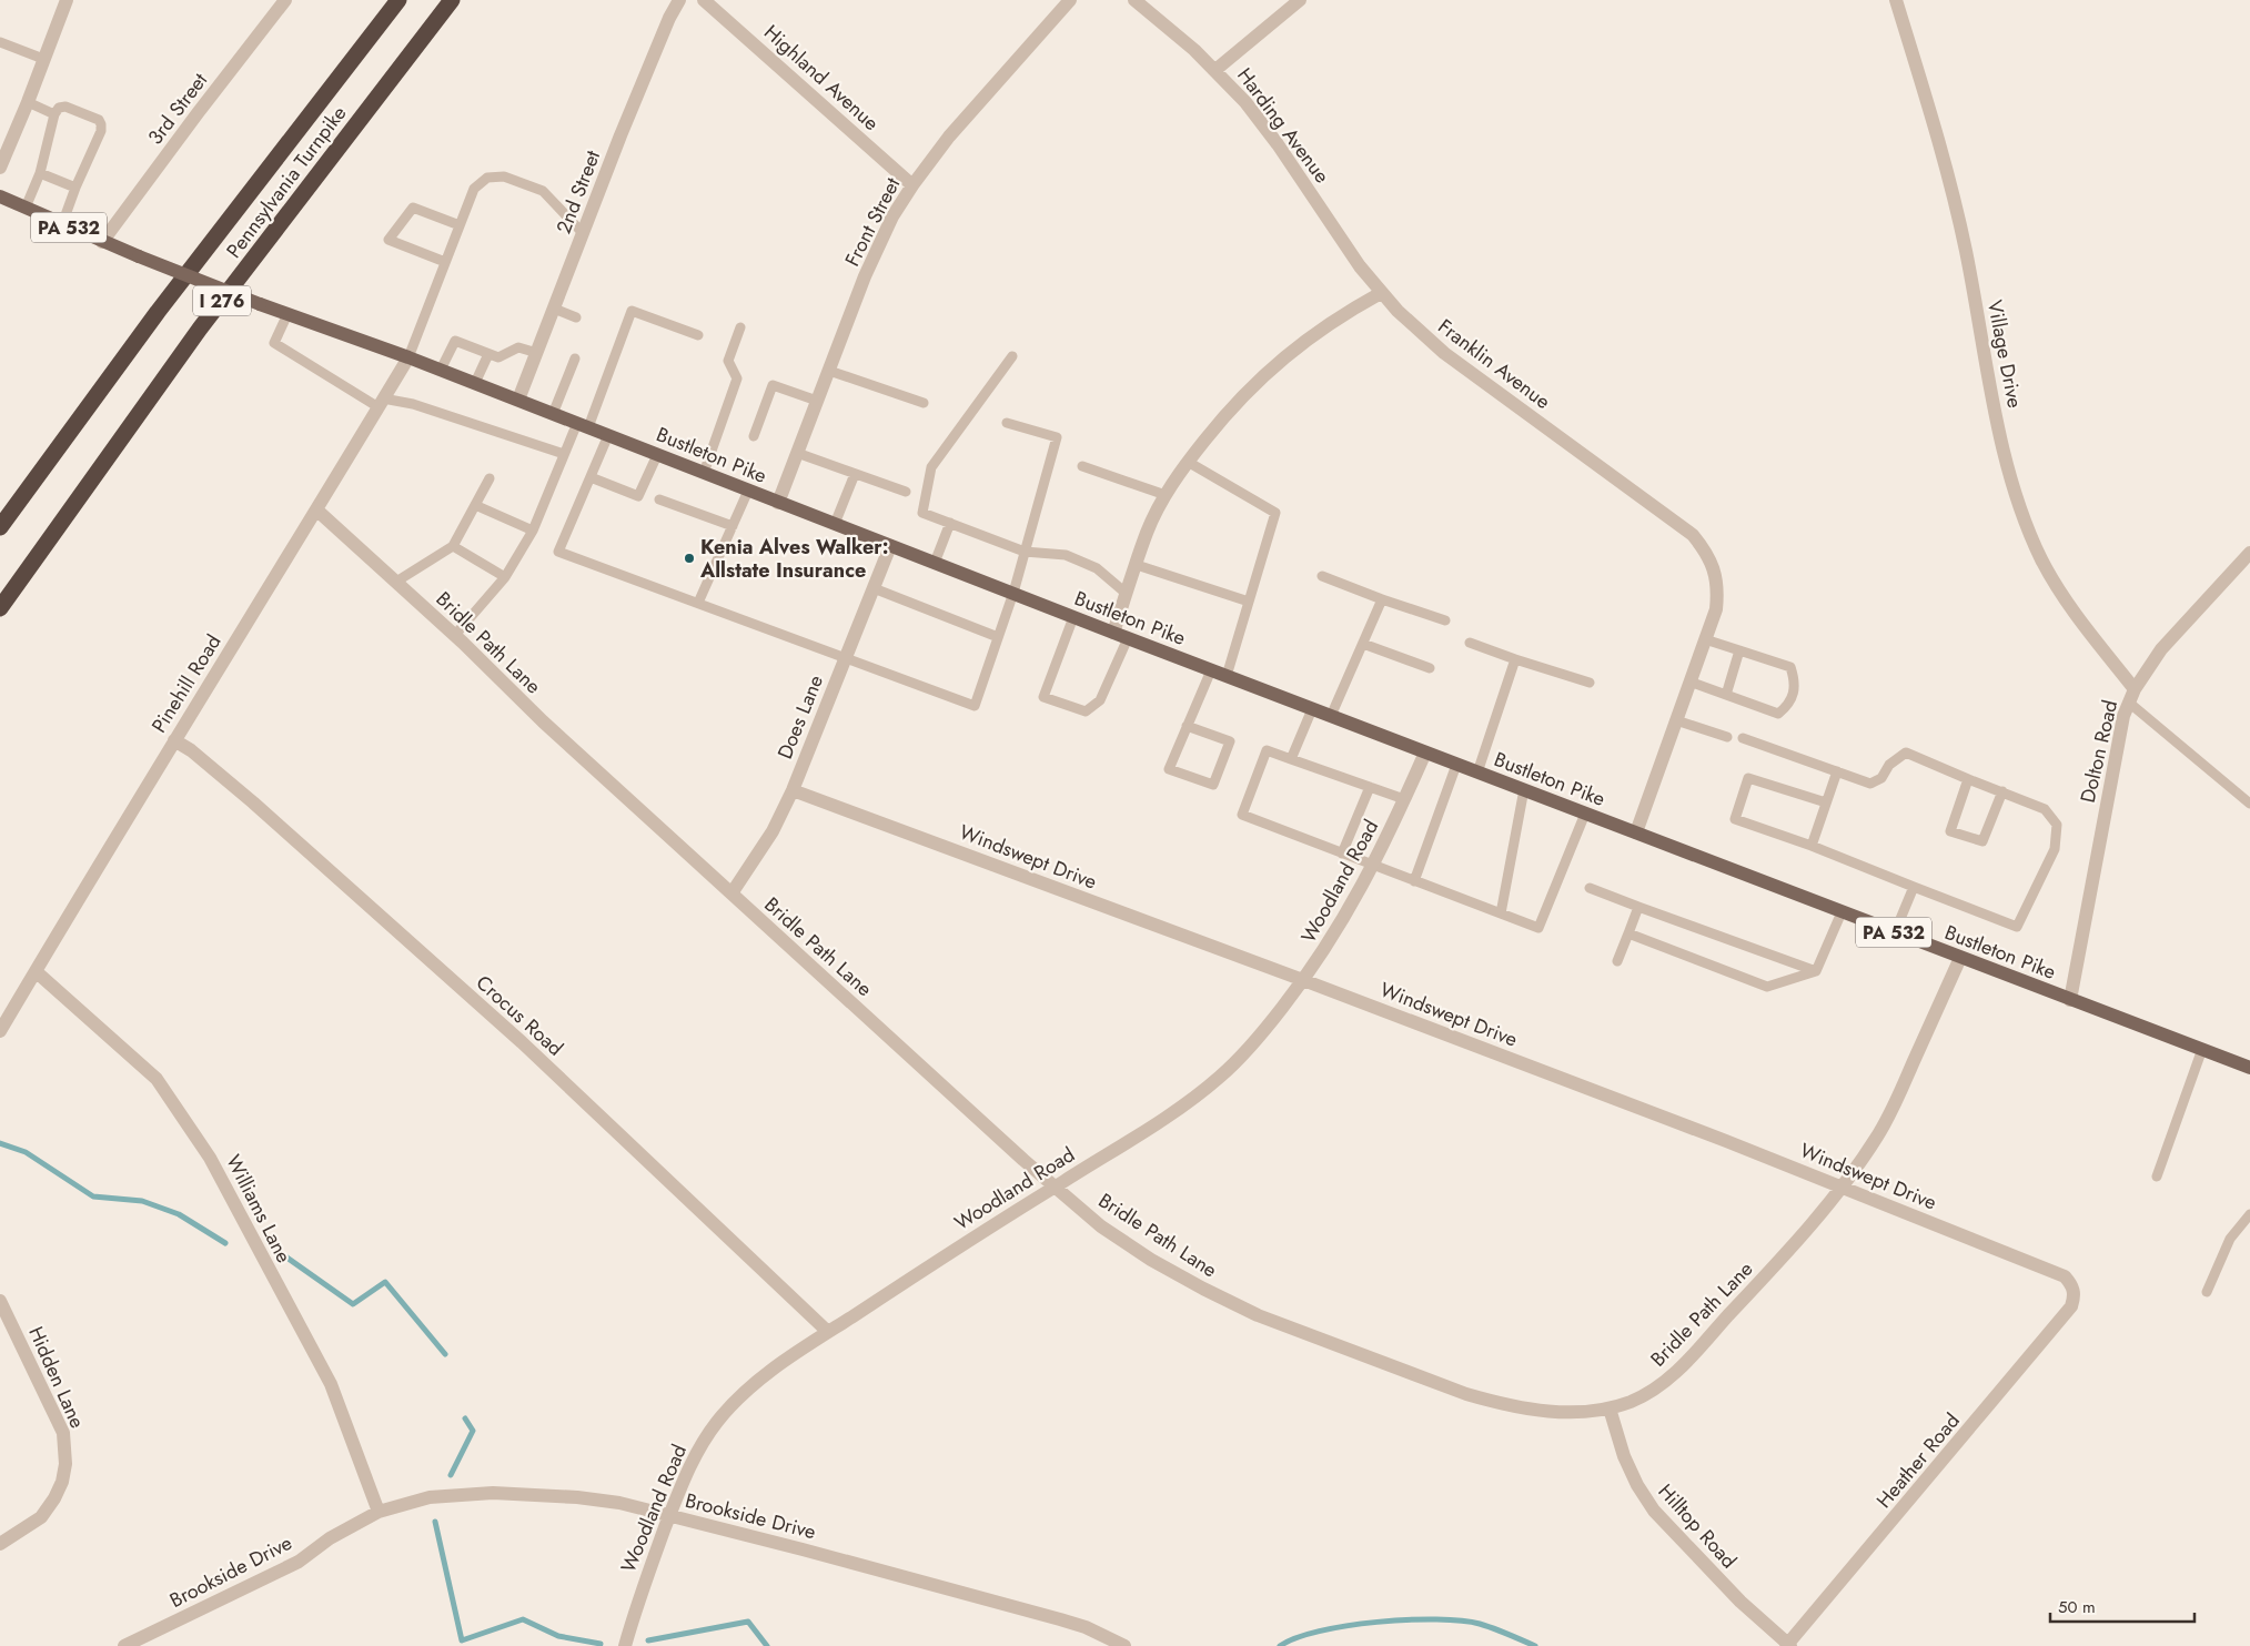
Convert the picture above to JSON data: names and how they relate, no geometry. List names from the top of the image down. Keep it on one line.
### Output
{"streets":{"highway":["Pennsylvania Turnpike","I 276"],"main road":["PA 532","Bustleton Pike"],"street":["Highland Avenue","3rd Street","Harding Avenue","2nd Street","Front Street","Village Drive","Franklin Avenue","Bridle Path Lane","Pinehill Road","Does Lane","Dolton Road","Windswept Drive","Woodland Road","Crocus Road","Williams Lane","Hidden Lane","Heather Road","Brookside Drive","Hilltop Road"]},"crossings":[["Highland Avenue","Front Street"],["3rd Street","Bustleton Pike"],["Harding Avenue","Franklin Avenue"],["2nd Street","Bustleton Pike"],["Front Street","Bustleton Pike"],["Village Drive","Dolton Road"],["Franklin Avenue","Bustleton Pike"],["Bustleton Pike","Bridle Path Lane"],["Bustleton Pike","Pinehill Road"],["Bustleton Pike","Does Lane"],["Bustleton Pike","Dolton Road"],["Bustleton Pike","Woodland Road"],["Bridle Path Lane","Pinehill Road"],["Bridle Path Lane","Does Lane"],["Bridle Path Lane","Windswept Drive"],["Bridle Path Lane","Woodland Road"],["Bridle Path Lane","Hilltop Road"],["Pinehill Road","Crocus Road"],["Pinehill Road","Williams Lane"],["Does Lane","Windswept Drive"],["Windswept Drive","Woodland Road"],["Windswept Drive","Heather Road"],["Woodland Road","Crocus Road"],["Woodland Road","Brookside Drive"],["Williams Lane","Brookside Drive"],["Heather Road","Hilltop Road"]],"places":["Kenia Alves Walker: Allstate Insurance"],"scale_bar":"50 m"}
